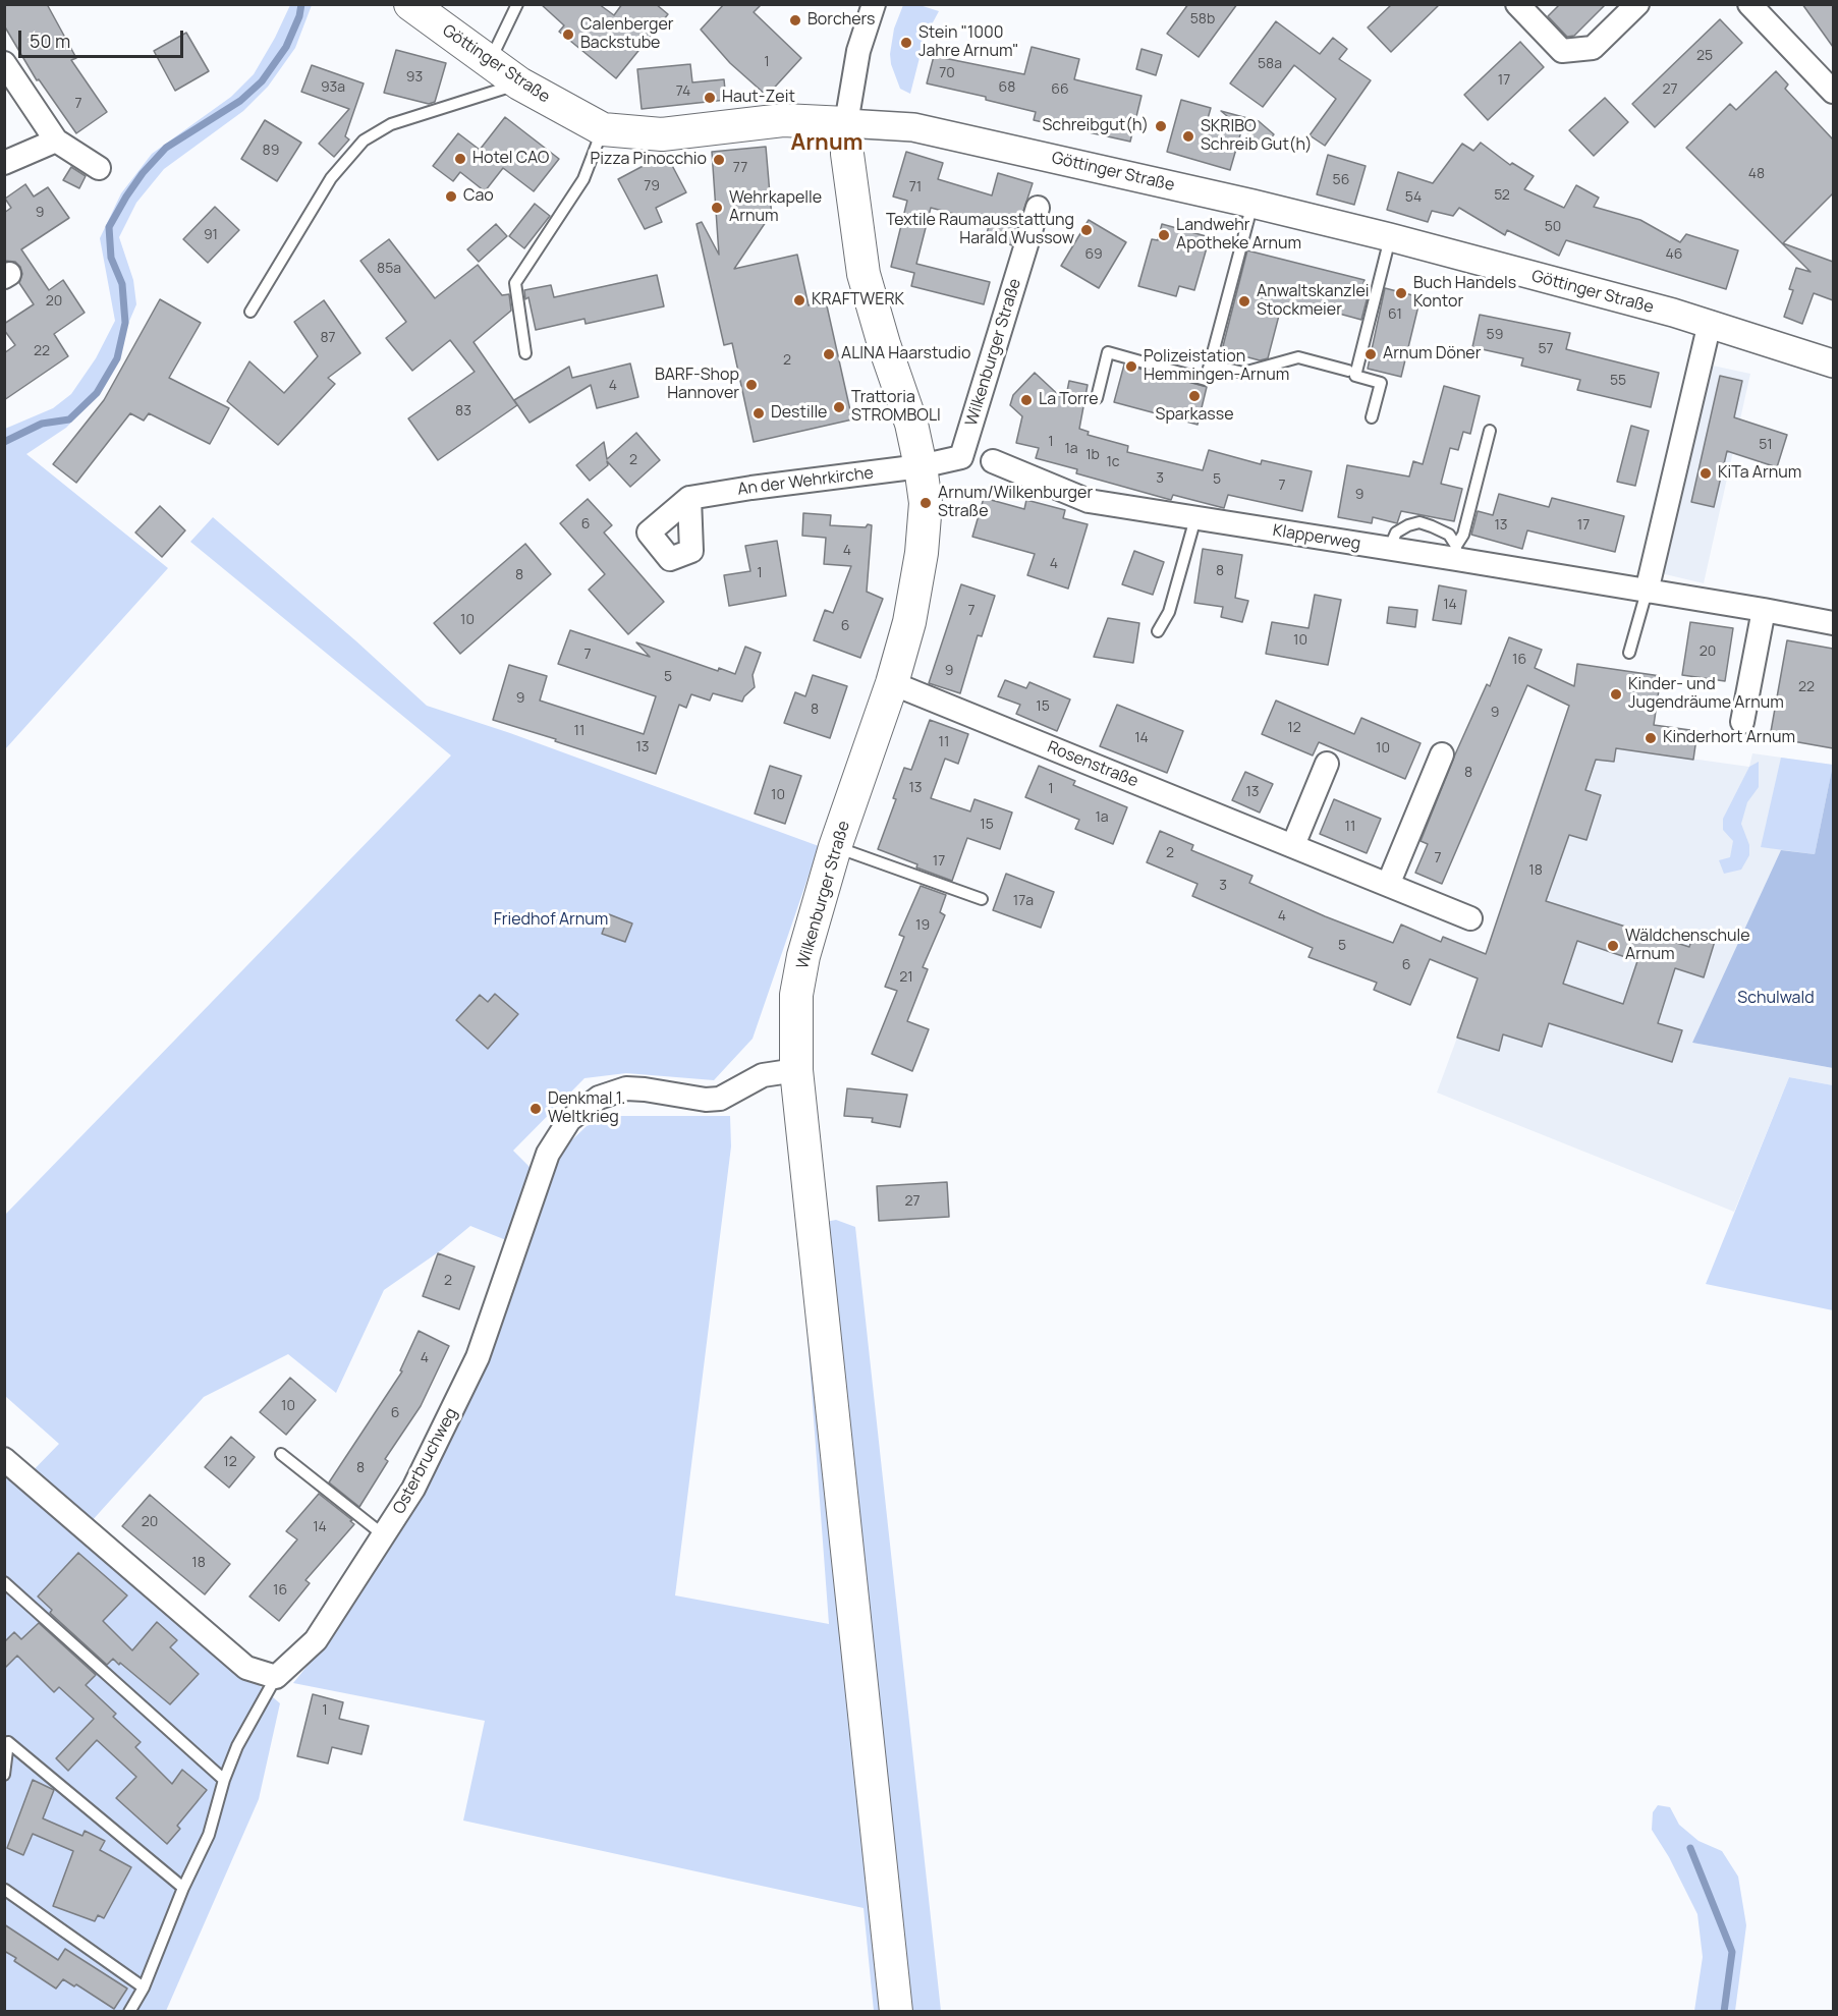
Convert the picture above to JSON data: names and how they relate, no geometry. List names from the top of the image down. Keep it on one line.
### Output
{"streets":{"main road":["Göttinger Straße","Wilkenburger Straße"],"street":["An der Wehrkirche","Klapperweg","Rosenstraße","Osterbruchweg"]},"crossings":[["Göttinger Straße","Wilkenburger Straße"],["Wilkenburger Straße","An der Wehrkirche"],["Wilkenburger Straße","Rosenstraße"],["Wilkenburger Straße","Osterbruchweg"]],"districts":["Arnum"],"parks":["Friedhof Arnum","Schulwald"],"places":["Borchers","Calenberger Backstube","Stein \"1000 Jahre Arnum\"","Haut-Zeit","Schreibgut(h)","SKRIBO Schreib Gut(h)","Hotel CAO","Pizza Pinocchio","Cao","Wehrkapelle Arnum","Textile Raumausstattung Harald Wussow","Landwehr Apotheke Arnum","Buch Handels Kontor","KRAFTWERK","Anwaltskanzlei Stockmeier","ALINA Haarstudio","Arnum Döner","Polizeistation Hemmingen-Arnum","BARF-Shop Hannover","Sparkasse","La Torre","Trattoria STROMBOLI","Destille","KiTa Arnum","Arnum/Wilkenburger Straße","Kinder- und Jugendräume Arnum","Kinderhort Arnum","Wäldchenschule Arnum","Denkmal 1. Weltkrieg"],"house_numbers":["58b","25","1","58a","70","93","17","93a","68","66","27","74","7","89","77","48","56","79","71","52","54","9","50","91","69","46","85a","20","61","59","87","57","22","2","55","4","83","1","51","1a","1b","2","1c","3","5","7","9","6","13","17","4","4","8","1","8","14","7","10","6","10","20","7","16","9","5","22","9","15","8","9","12","11","14","11","13","10","8","13","1","13","10","1a","15","11","2","7","17","18","3","17a","4","19","5","6","21","27","2","4","10","6","12","8","20","14","18","16","1"],"scale_bar":"50 m"}
